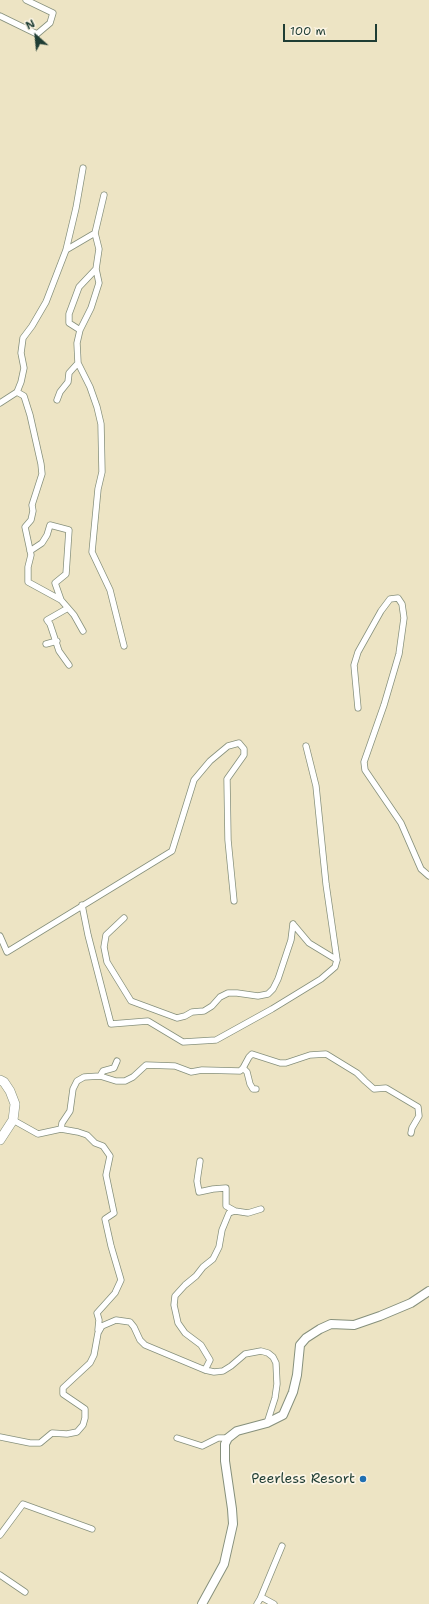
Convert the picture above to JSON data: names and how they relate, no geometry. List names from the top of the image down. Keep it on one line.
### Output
{"places":["Peerless Resort"],"scale_bar":"100 m","north":"top left"}
